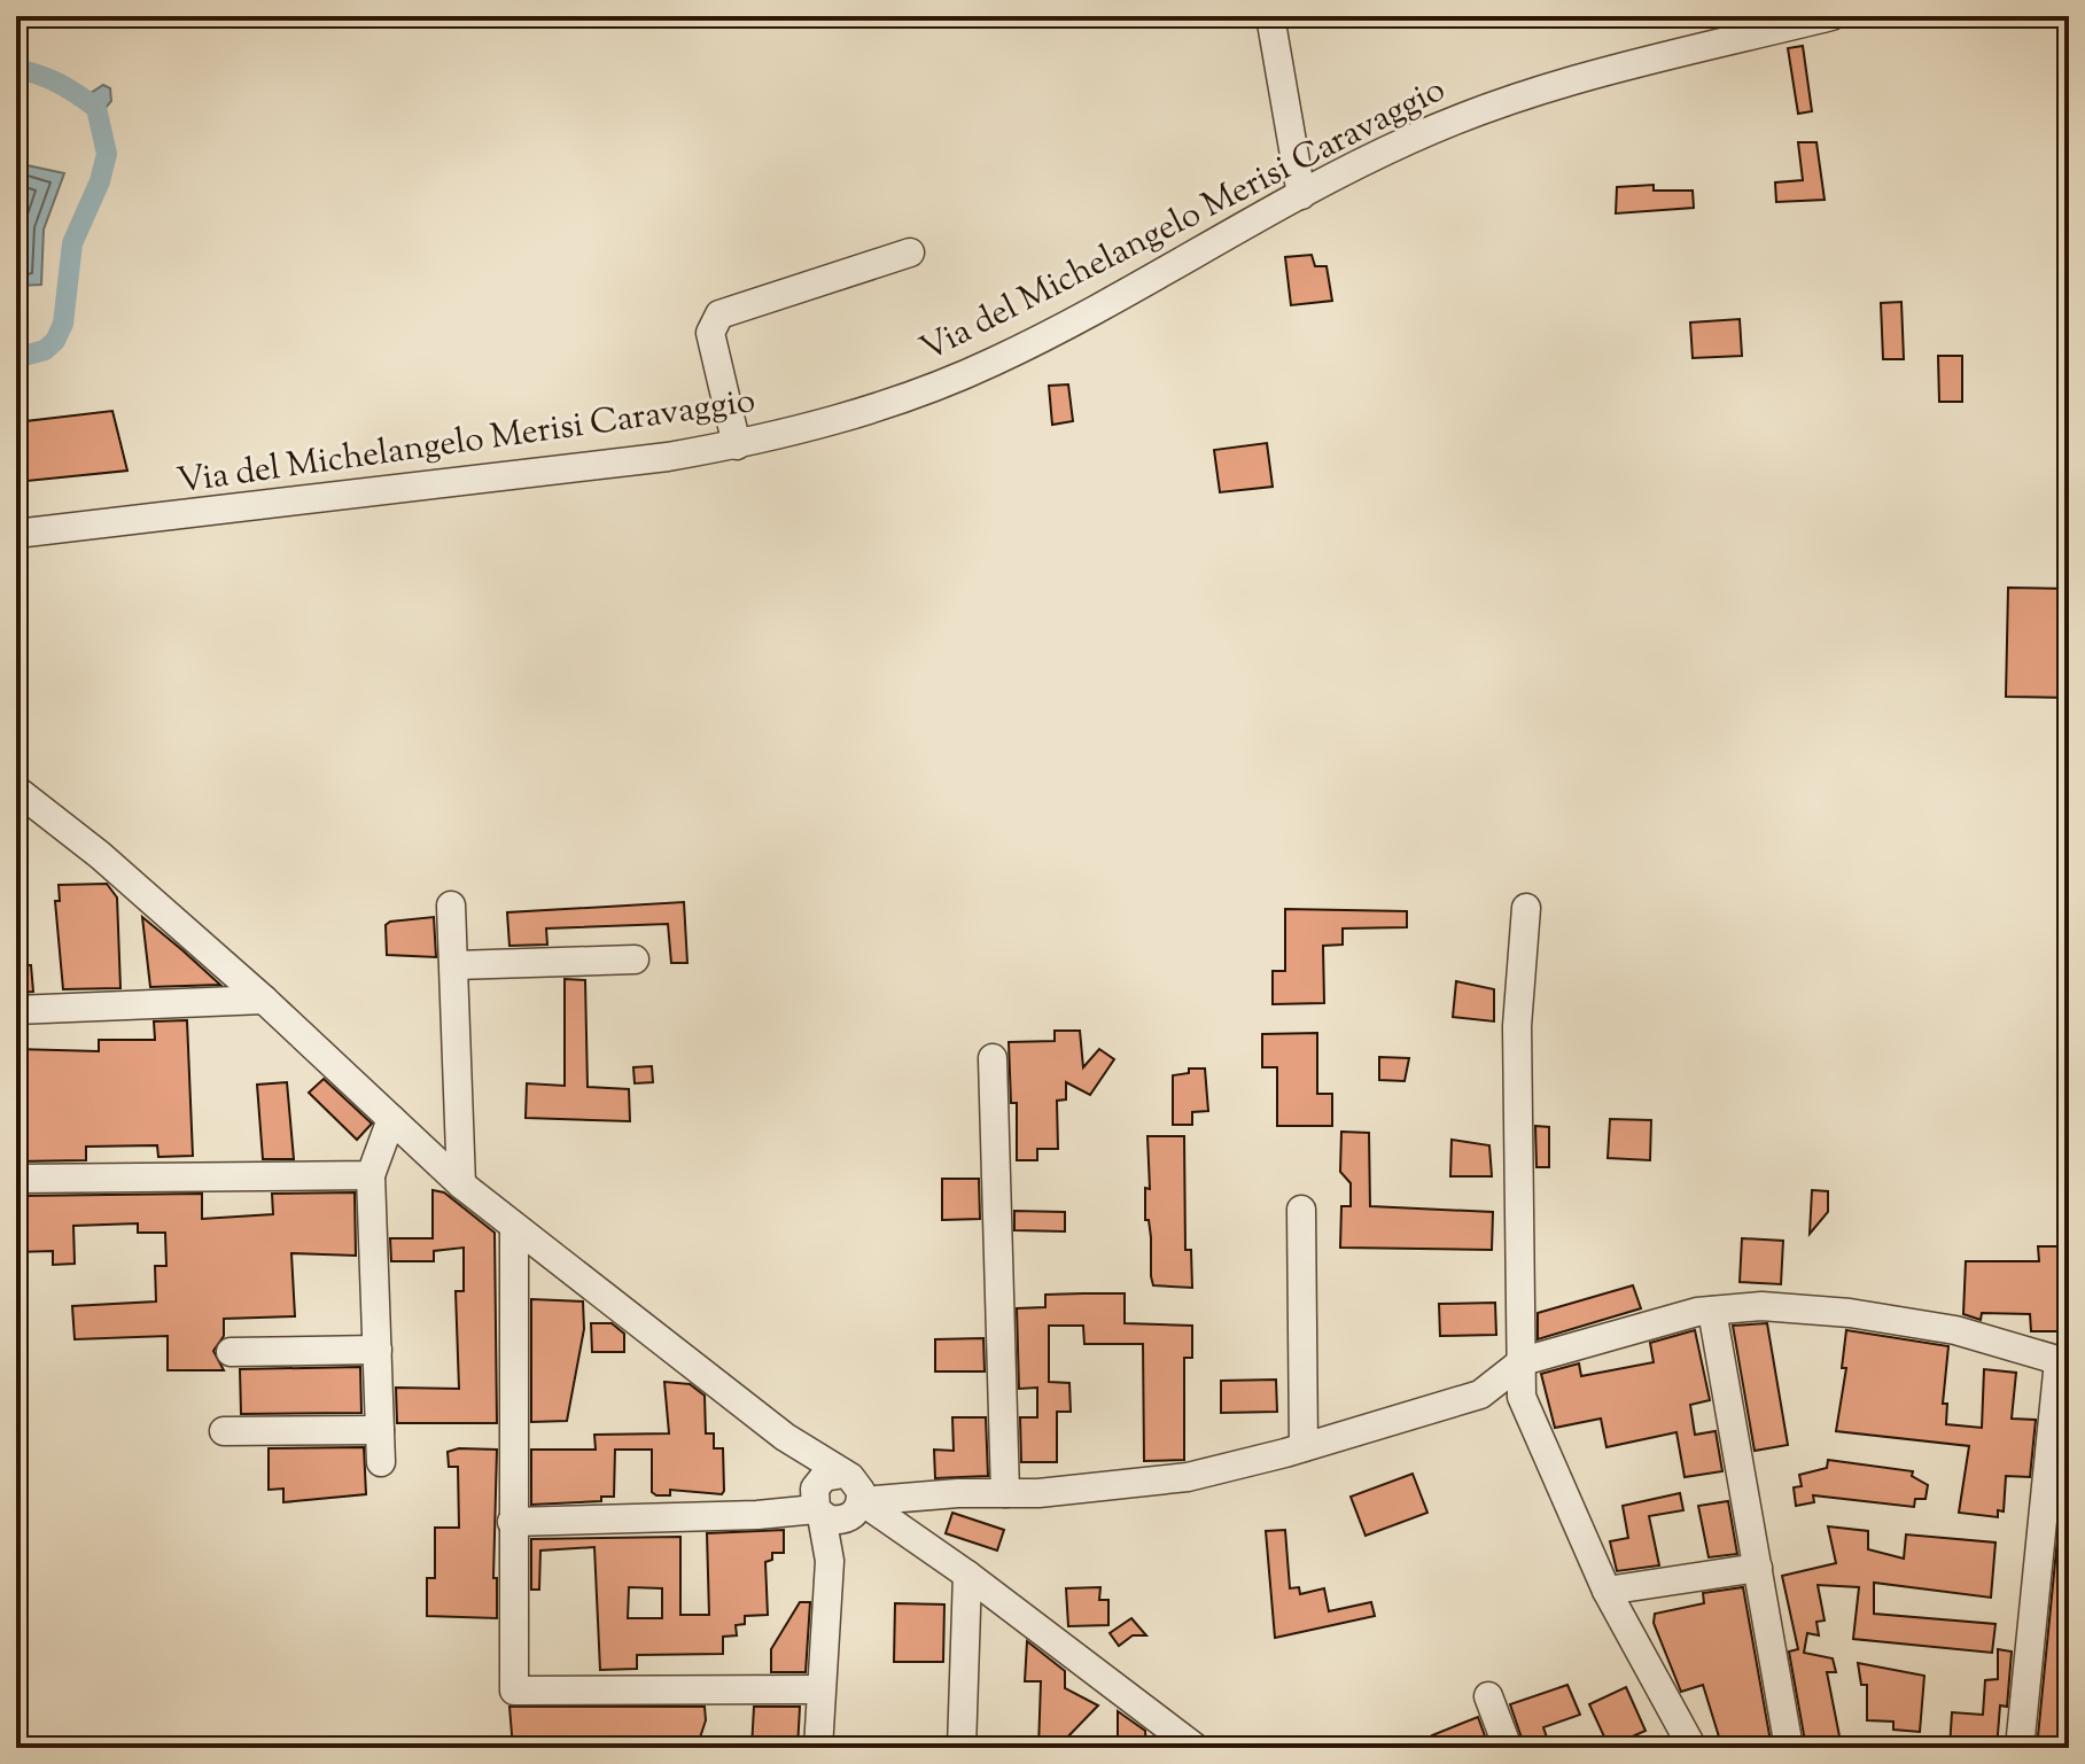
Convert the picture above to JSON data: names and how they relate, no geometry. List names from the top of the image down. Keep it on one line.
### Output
{"streets":{"street":["Via del Michelangelo Merisi Caravaggio"]}}
